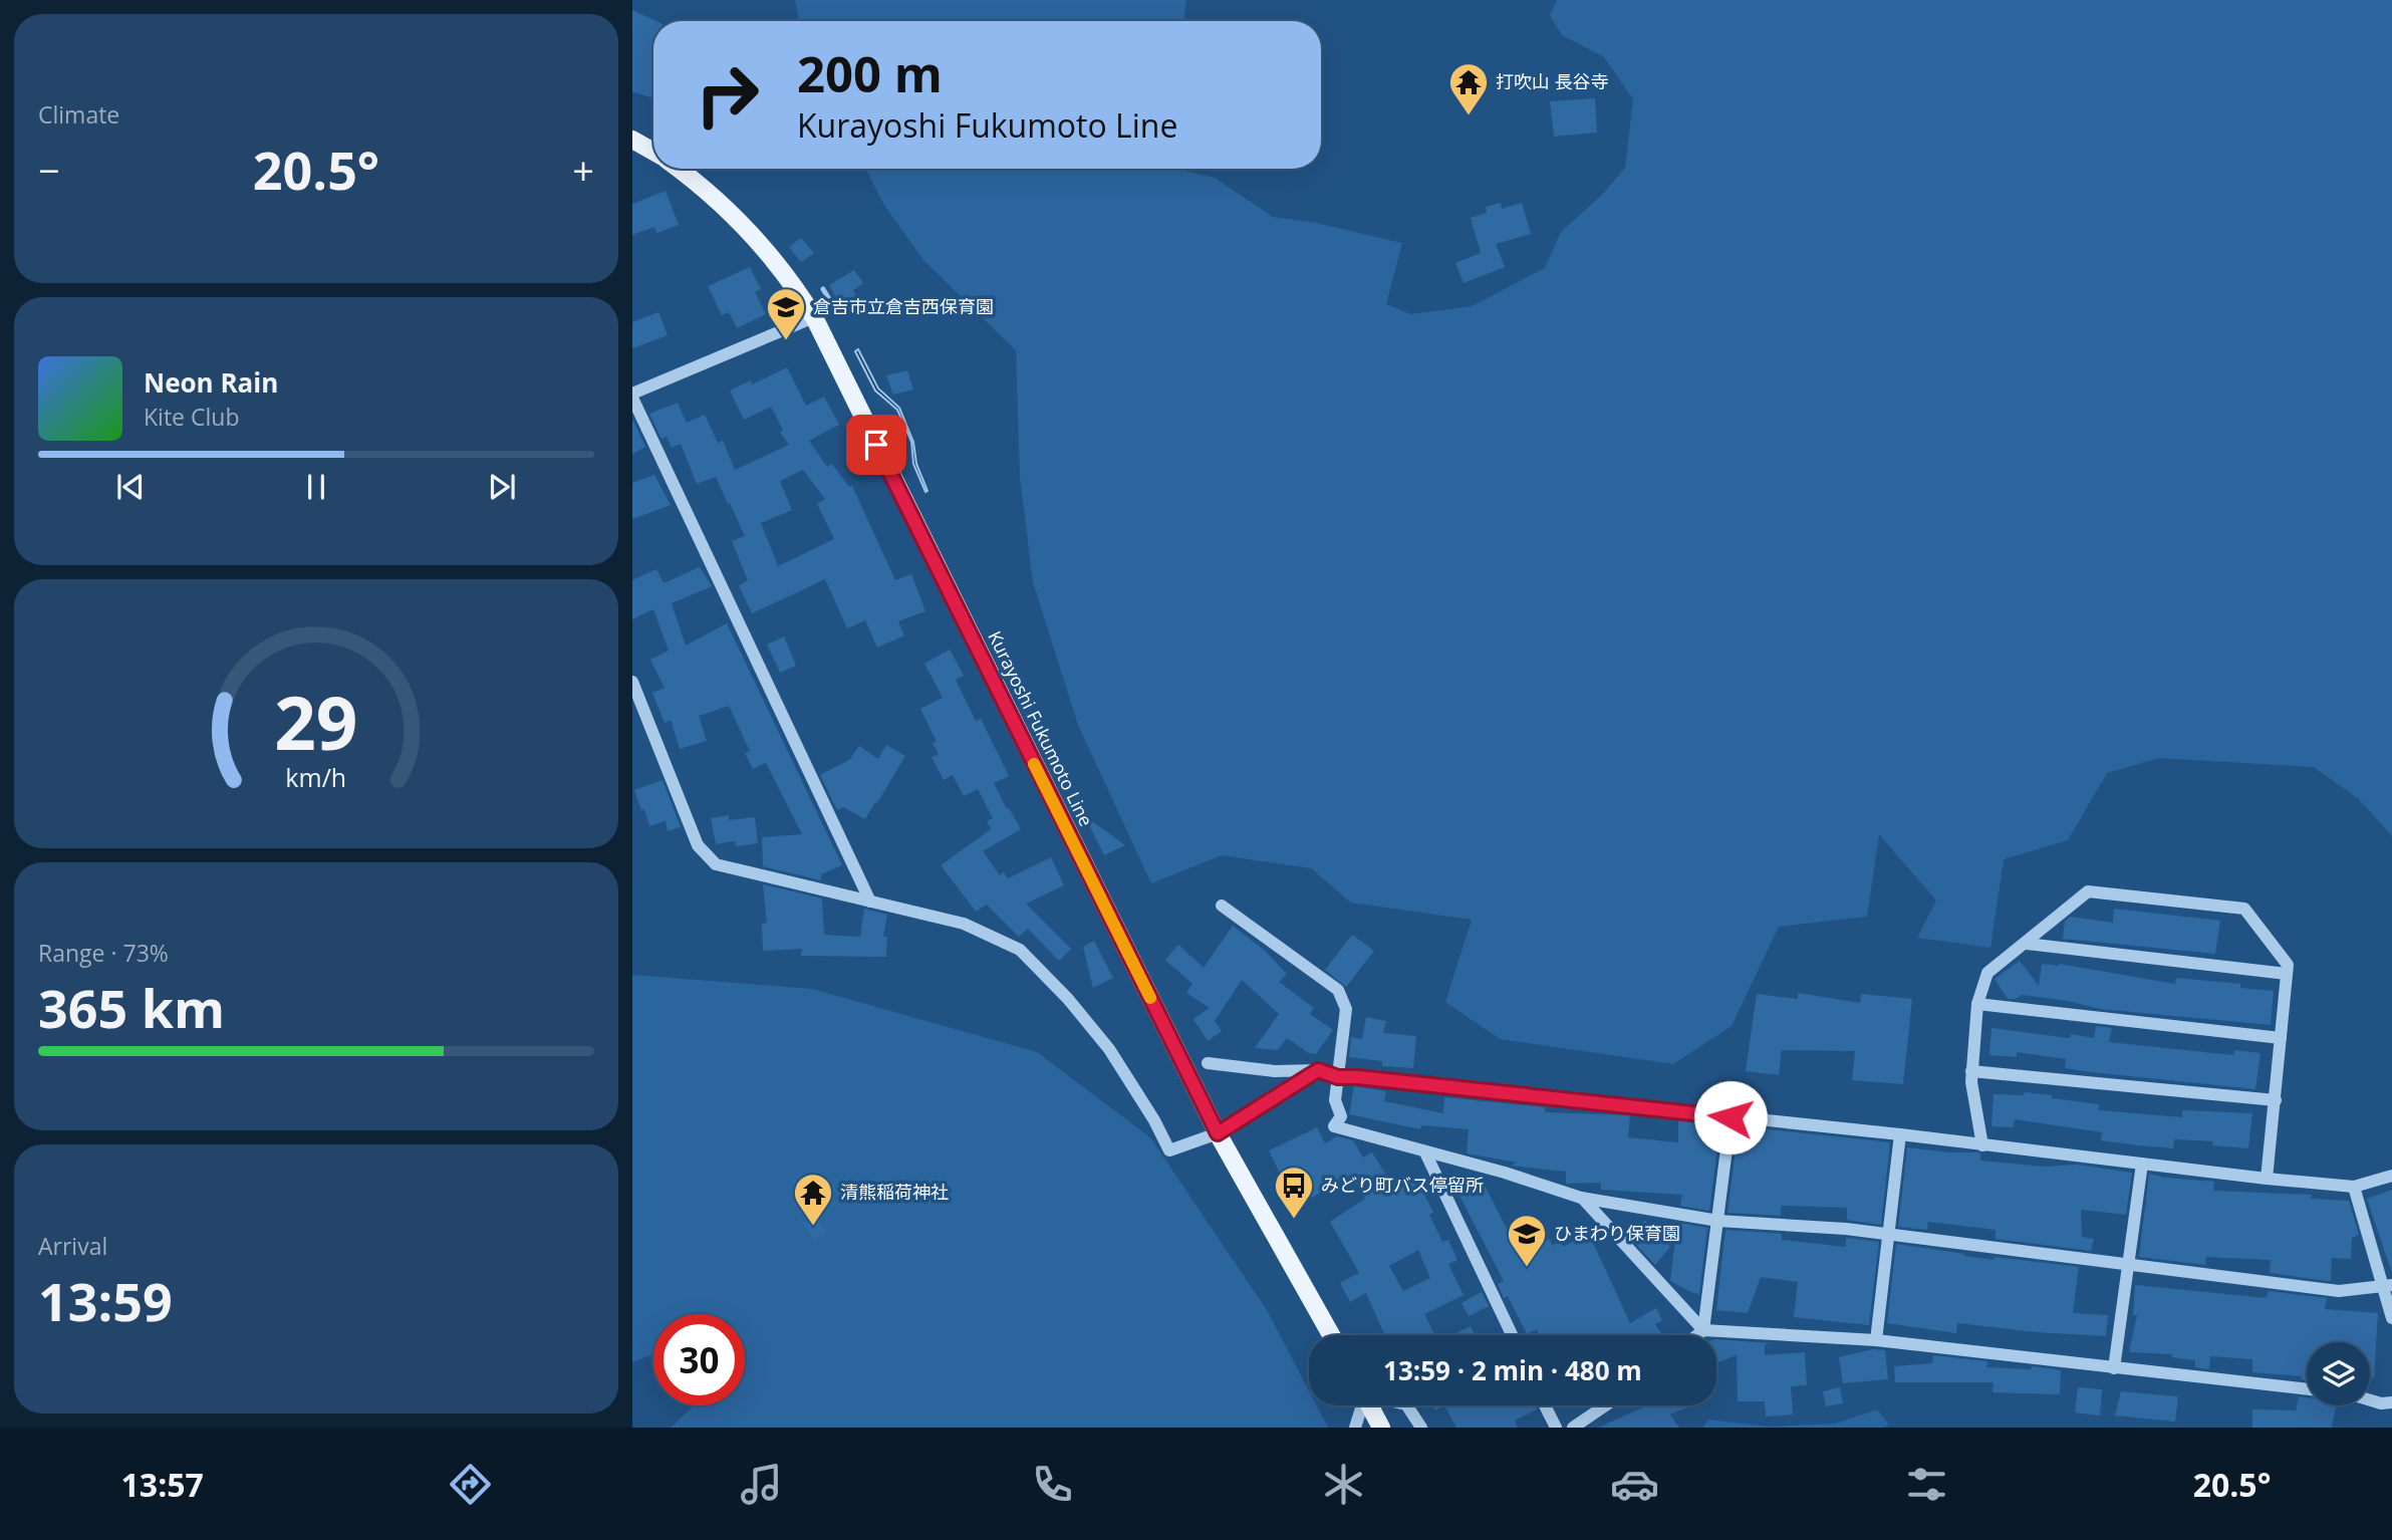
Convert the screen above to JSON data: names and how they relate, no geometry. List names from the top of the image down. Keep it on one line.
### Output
{"streets":{"main road":["Kurayoshi Fukumoto Line"]},"places":{"temple":["打吹山 長谷寺","清熊稲荷神社"],"school or university":["倉吉市立倉吉西保育園","ひまわり保育園"],"bus stop":["みどり町バス停留所"]},"page":{"tile":["Climate",["Range · 73%","365 km"],["Arrival","13:59"]],"turn":["200 m","Kurayoshi Fukumoto Line"],"heat":["−","20.5°","+"],"song":["Neon Rain","Kite Club"],"limit":"30","trip":"13:59 · 2 min · 480 m","tabs":["13:57","20.5°"],"gauge":["29","km/h"]}}
